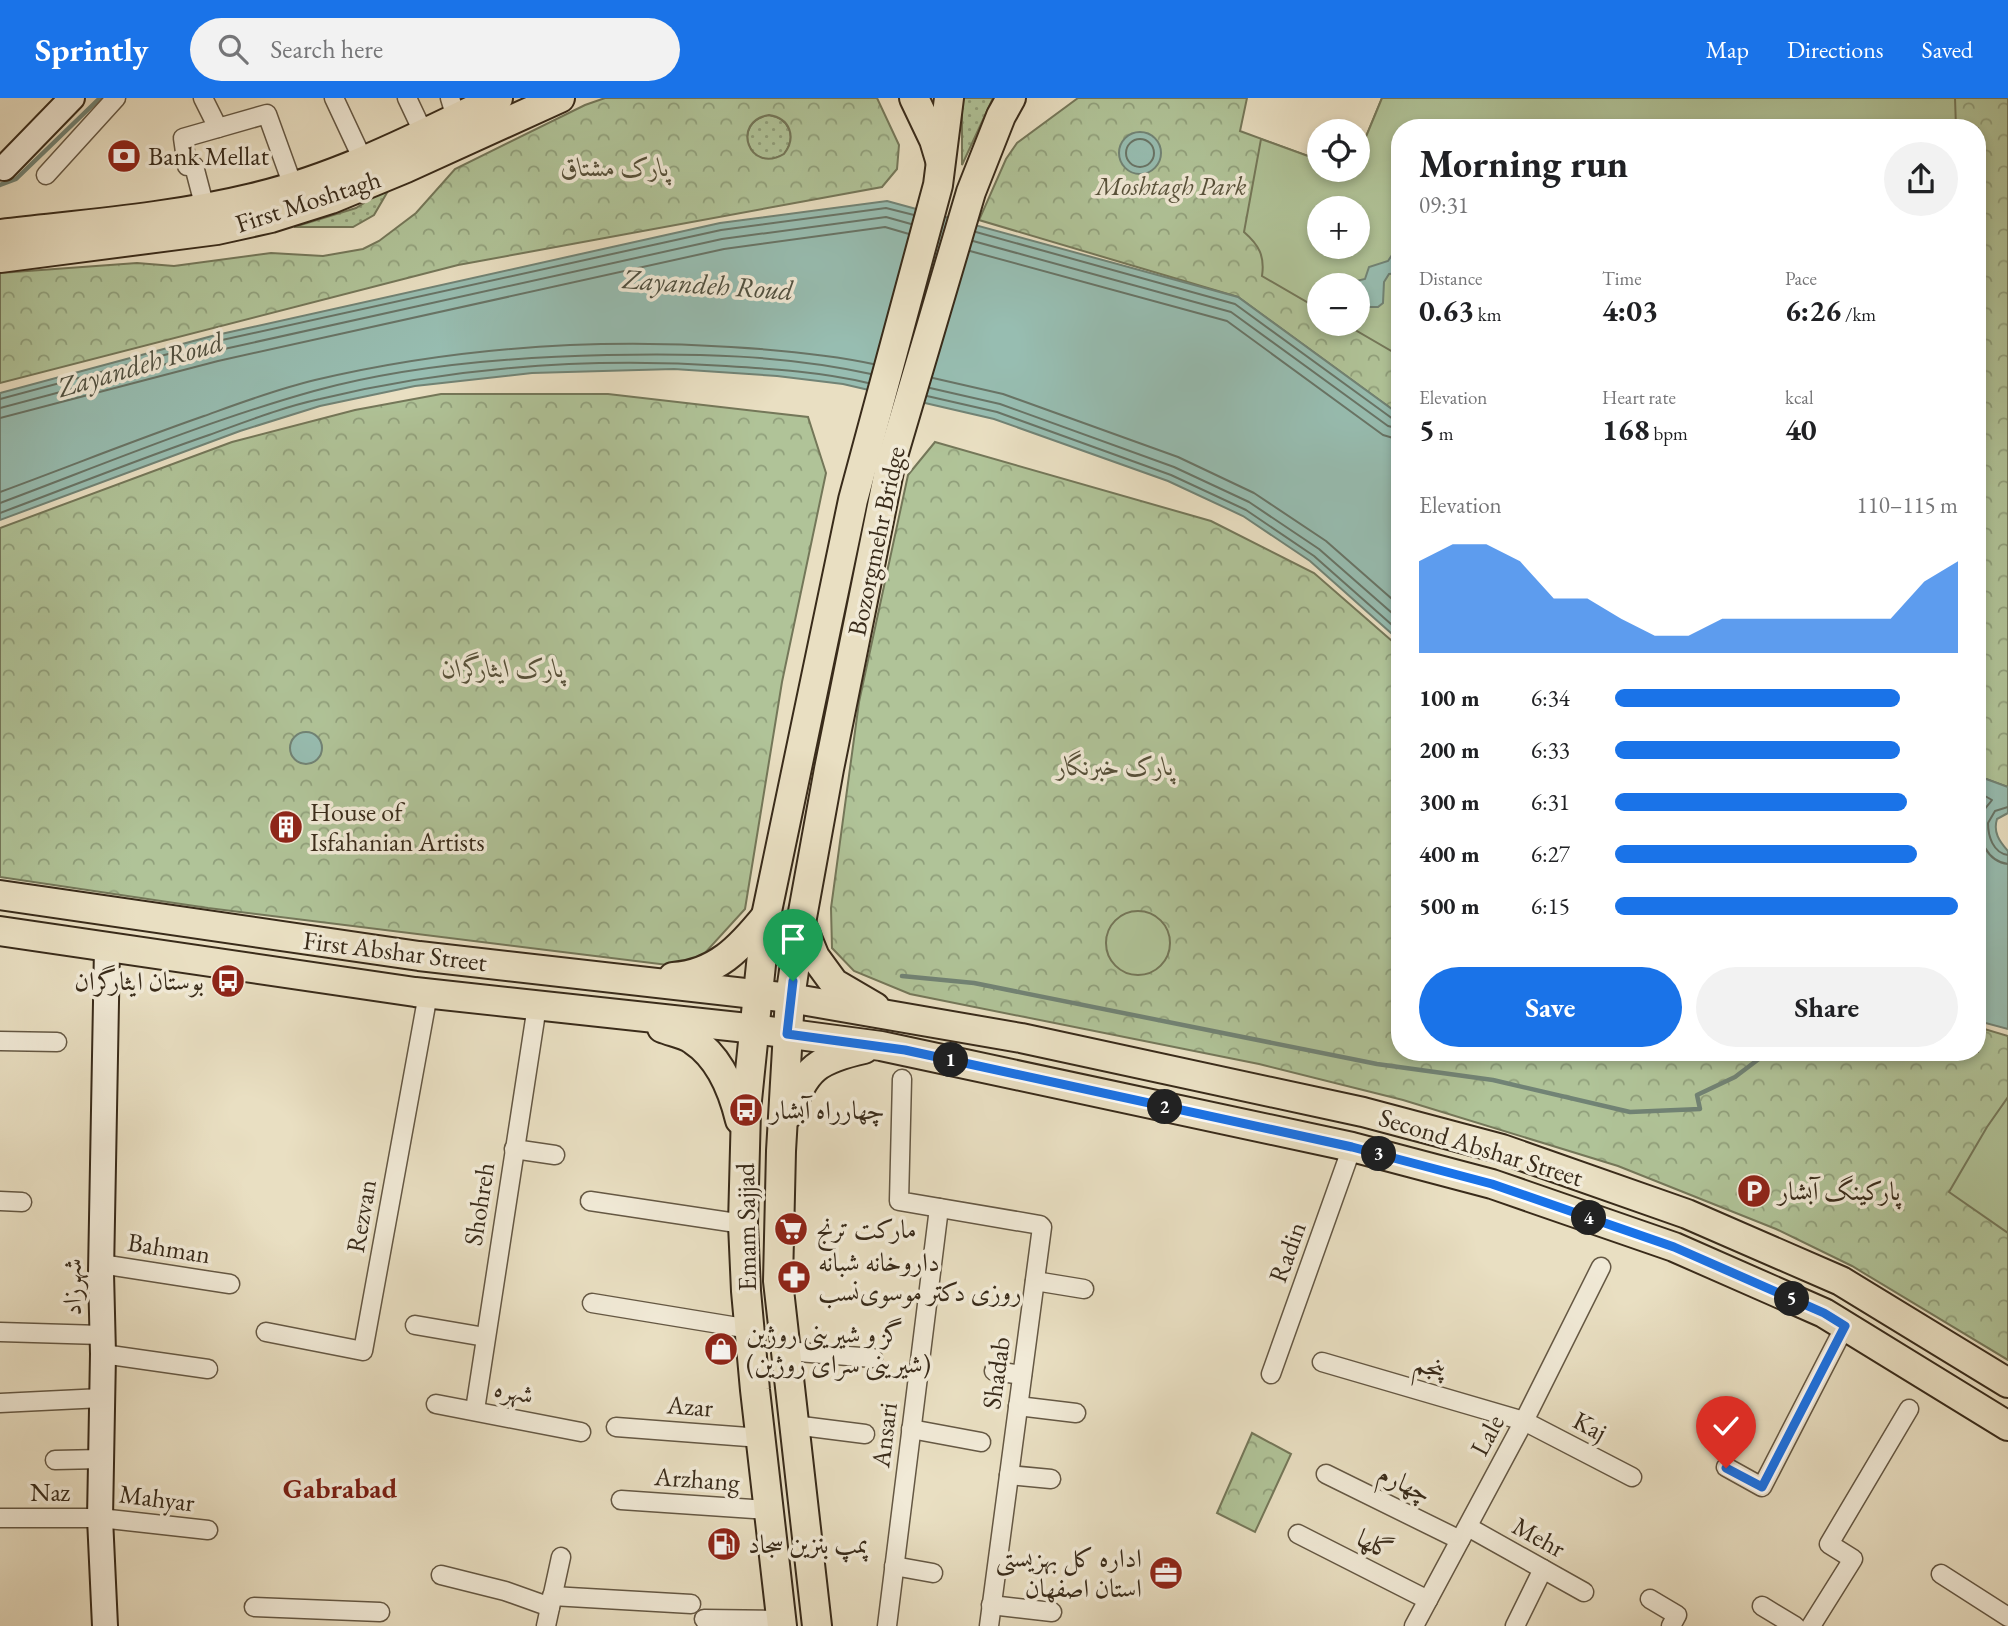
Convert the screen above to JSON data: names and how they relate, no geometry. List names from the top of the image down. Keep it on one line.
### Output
{"streets":{"main road":["First Moshtagh","Bozorgmehr Bridge","First Abshar Street","Second Abshar Street","Emam Sajjad"],"street":["Shohreh","Rezvan","Bahman","Radin","شهرزاد","پنجم","Shadab","شهره","Azar","Kaj","Ansari","Lale","Arzhang","چهارم","Naz","Mahyar","Mehr","گلها"]},"crossings":[["Bozorgmehr Bridge","First Abshar Street"],["Bozorgmehr Bridge","Second Abshar Street"],["Bozorgmehr Bridge","Emam Sajjad"],["First Abshar Street","Second Abshar Street"],["First Abshar Street","Shohreh"],["First Abshar Street","Rezvan"],["First Abshar Street","Emam Sajjad"],["First Abshar Street","شهرزاد"],["Second Abshar Street","Emam Sajjad"],["Second Abshar Street","Radin"],["Shohreh","شهره"],["Emam Sajjad","Azar"],["Emam Sajjad","Arzhang"],["Bahman","شهرزاد"],["شهرزاد","Naz"],["شهرزاد","Mahyar"],["پنجم","Kaj"],["پنجم","Lale"],["Shadab","Ansari"],["Kaj","Lale"],["Lale","چهارم"],["Lale","Mehr"],["Lale","گلها"],["چهارم","Mehr"],["Naz","Mahyar"]],"districts":["Gabrabad"],"water":["Zayandeh Roud"],"parks":["پارک مشتاق","Moshtagh Park","پارک ایثارگران","پارک خبرنگار"],"places":{"bank":["Bank Mellat"],"building":["House of Isfahanian Artists"],"bus stop":["بوستان ایثارگران","چهارراه آبشار"],"parking":["پارکینگ آبشار"],"supermarket":["مارکت ترنج"],"pharmacy":["داروخانه شبانه روزی دکتر موسوی‌نسب"],"shop":["گز و شیرینی روژین (شیرینی سرای روژین)"],"fuel station":["پمپ بنزین سجاد"],"office":["اداره کل بهزیستی استان اصفهان"]},"page":{"header":"Sprintly","search":"Search here","nav":["Map","Directions","Saved"],"map_buttons":["+","−"],"heading":["Morning run","09:31"],"stats":[["Distance","0.63 km"],["Time","4:03"],["Pace","6:26 /km"],["Elevation","5 m"],["Heart rate","168 bpm"],["kcal","40"]],"chart":["Elevation","110–115 m"],"list":[{"name":"100 m","note":"6:34"},{"name":"200 m","note":"6:33"},{"name":"300 m","note":"6:31"},{"name":"400 m","note":"6:27"},{"name":"500 m","note":"6:15"}],"buttons":["Save","Share"],"pins":["1","2","3","4","5"]}}
